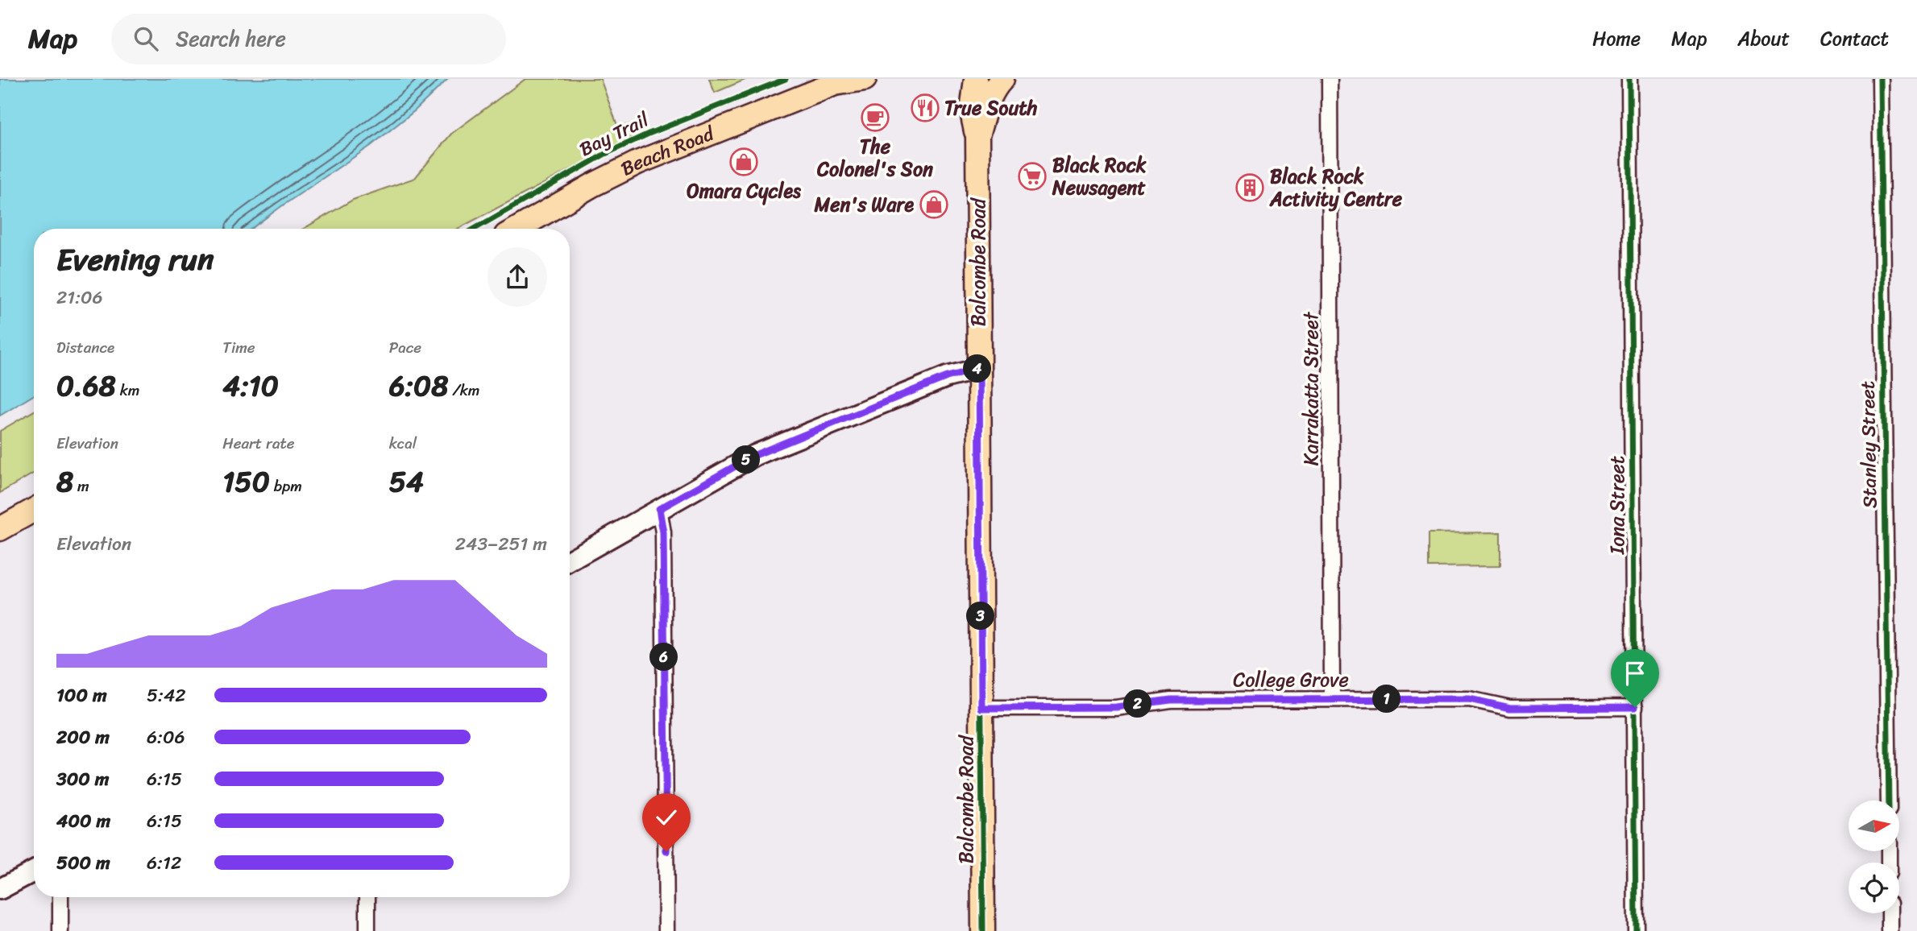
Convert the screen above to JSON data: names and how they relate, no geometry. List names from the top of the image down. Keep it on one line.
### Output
{"streets":{"main road":["Beach Road","Balcombe Road"],"street":["Karrakatta Street","Stanley Street","Iona Street","College Grove"],"cycle path":["Bay Trail"]},"crossings":[["Balcombe Road","College Grove"],["Karrakatta Street","College Grove"],["Iona Street","College Grove"]],"places":{"restaurant":["True South"],"cafe":["The Colonel's Son"],"shop":["Omara Cycles","Men's Ware"],"supermarket":["Black Rock Newsagent"],"building":["Black Rock Activity Centre"]},"north":"right","page":{"header":"Map","search":"Search here","nav":["Home","Map","About","Contact"],"heading":["Evening run","21:06"],"stats":[["Distance","0.68 km"],["Time","4:10"],["Pace","6:08 /km"],["Elevation","8 m"],["Heart rate","150 bpm"],["kcal","54"]],"pins":["4","5","3","6","1","2"],"chart":["Elevation","243–251 m"],"list":[{"name":"100 m","note":"5:42"},{"name":"200 m","note":"6:06"},{"name":"300 m","note":"6:15"},{"name":"400 m","note":"6:15"},{"name":"500 m","note":"6:12"}]}}
